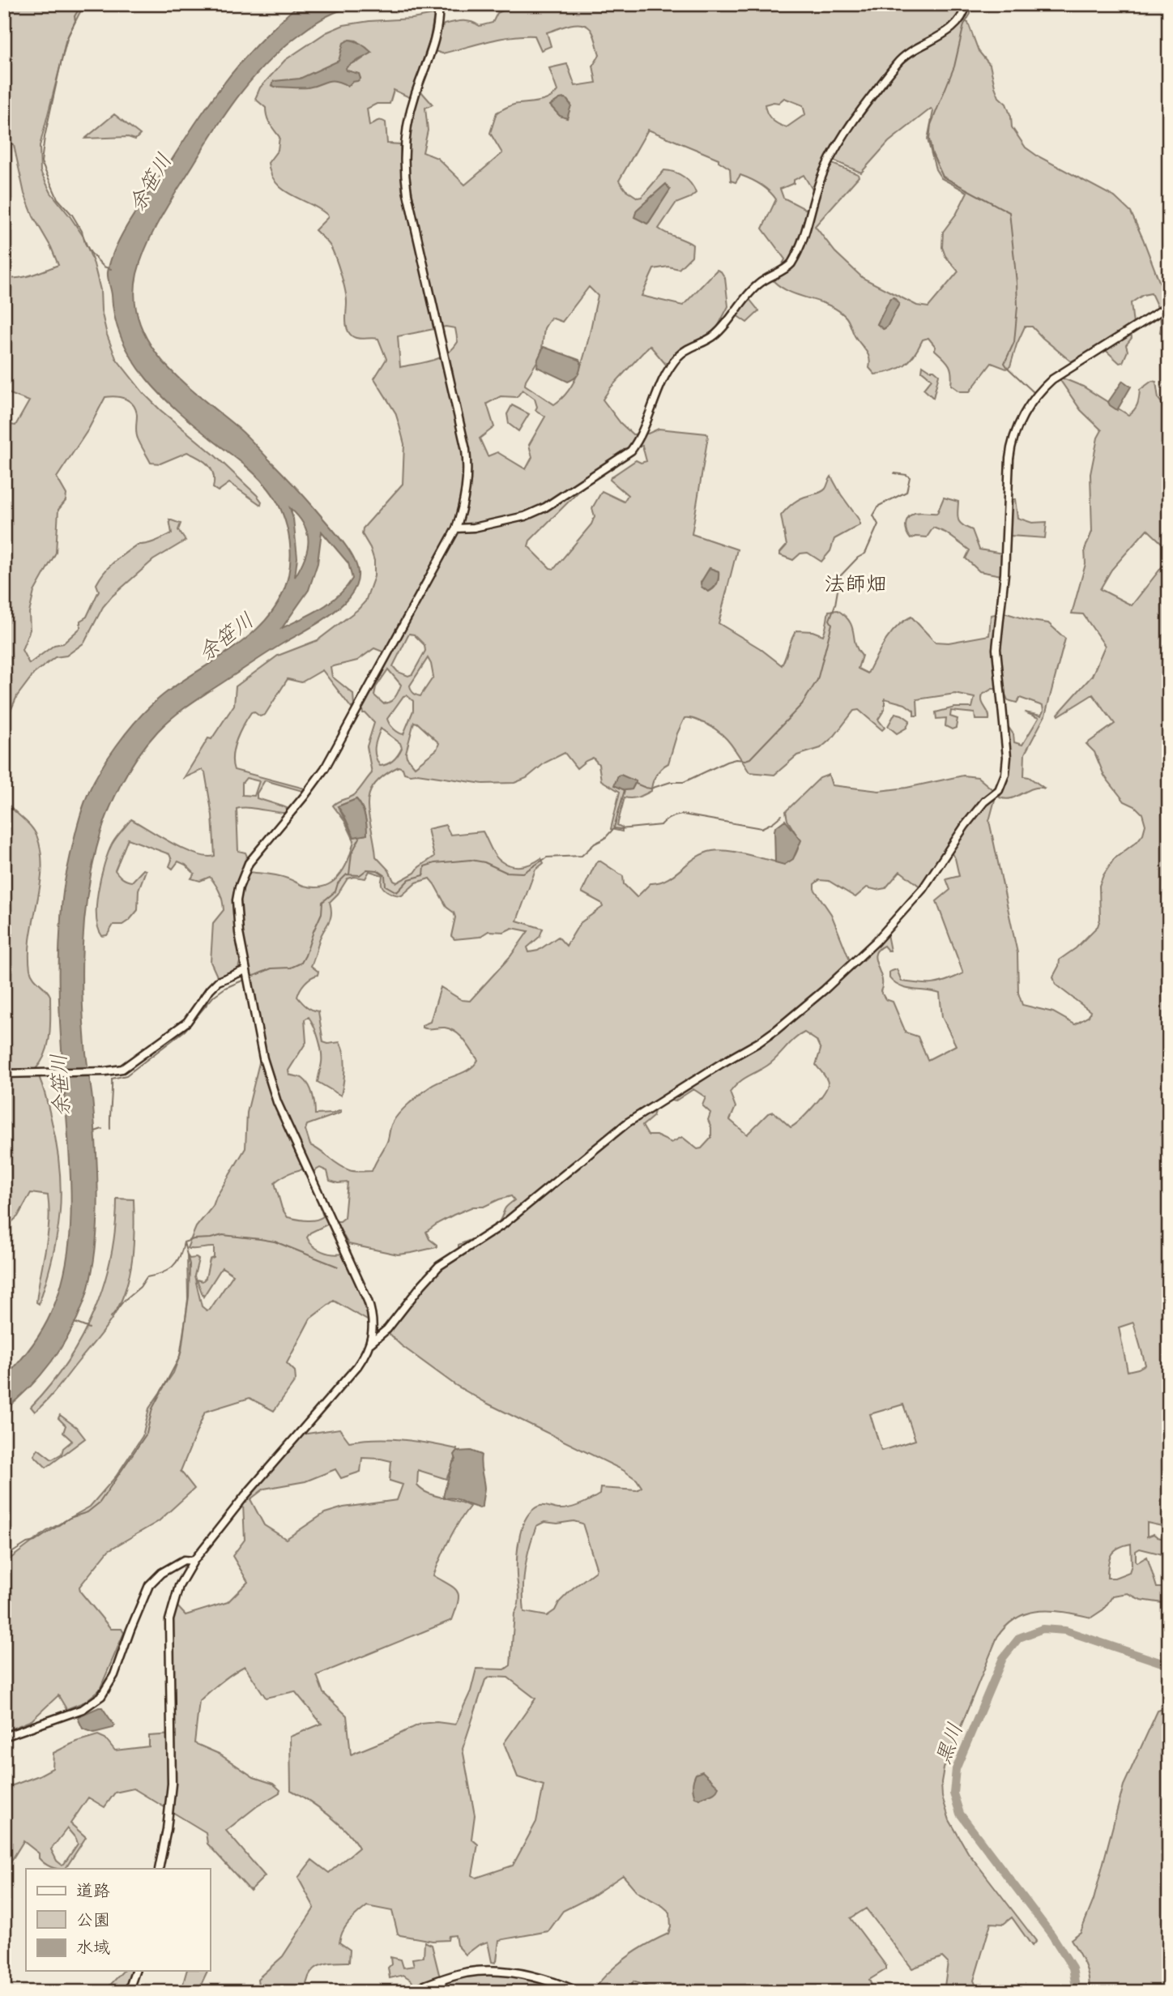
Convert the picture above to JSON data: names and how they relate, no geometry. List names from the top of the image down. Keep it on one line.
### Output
{"districts":["法師畑"],"water":["余笹川","黒川"],"legend":["道路","公園","水域"]}
